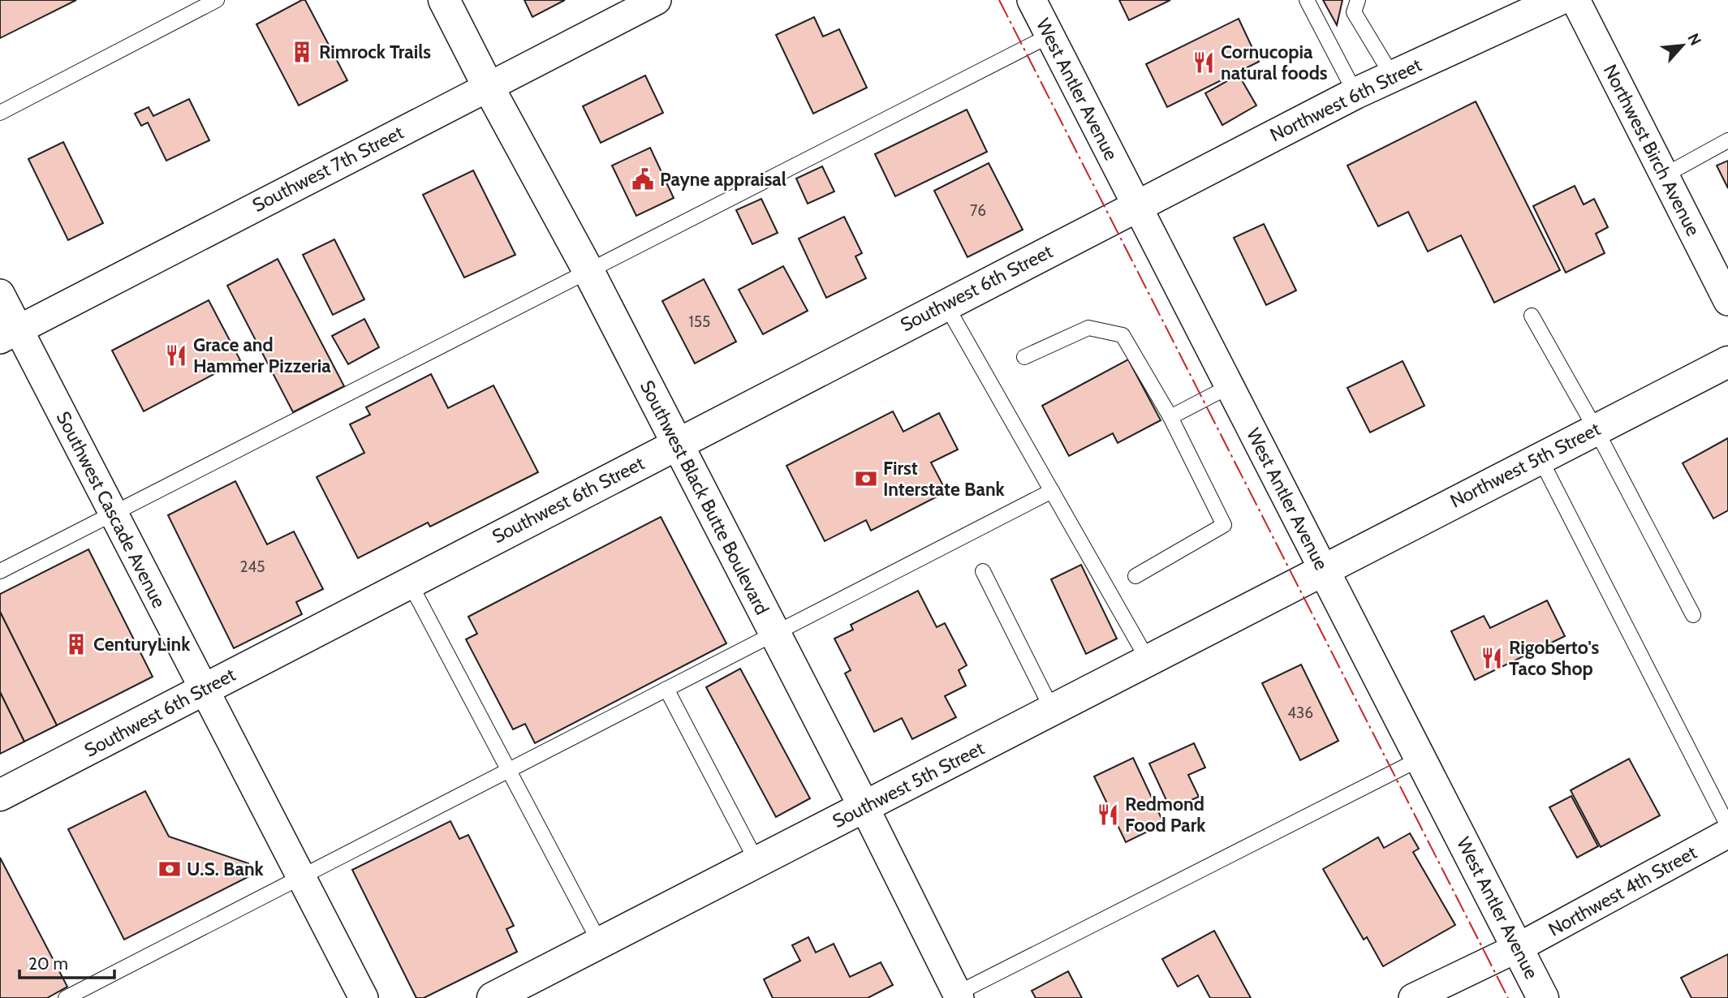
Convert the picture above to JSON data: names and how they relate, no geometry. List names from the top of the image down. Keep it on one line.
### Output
{"streets":{"main road":["West Antler Avenue","Northwest 6th Street","Southwest 6th Street","Northwest 5th Street","Southwest Black Butte Boulevard","Southwest 5th Street"],"street":["Northwest Birch Avenue","Southwest 7th Street","Southwest Cascade Avenue","Northwest 4th Street"]},"crossings":[["West Antler Avenue","Northwest 6th Street"],["West Antler Avenue","Southwest 6th Street"],["West Antler Avenue","Northwest 5th Street"],["West Antler Avenue","Southwest 5th Street"],["West Antler Avenue","Northwest 4th Street"],["Northwest 6th Street","Southwest 6th Street"],["Southwest 7th Street","Southwest Black Butte Boulevard"],["Southwest 7th Street","Southwest Cascade Avenue"],["Southwest 6th Street","Southwest Black Butte Boulevard"],["Southwest 6th Street","Southwest Cascade Avenue"],["Northwest 5th Street","Southwest 5th Street"],["Southwest Black Butte Boulevard","Southwest 5th Street"]],"places":{"building":["Rimrock Trails","CenturyLink"],"restaurant":["Cornucopia natural foods","Grace and Hammer Pizzeria","Rigoberto's Taco Shop","Redmond Food Park"],"public building":["Payne appraisal"],"bank":["First Interstate Bank","U.S. Bank"]},"house_numbers":["76","155","245","436"],"scale_bar":"20 m","north":"top right"}
